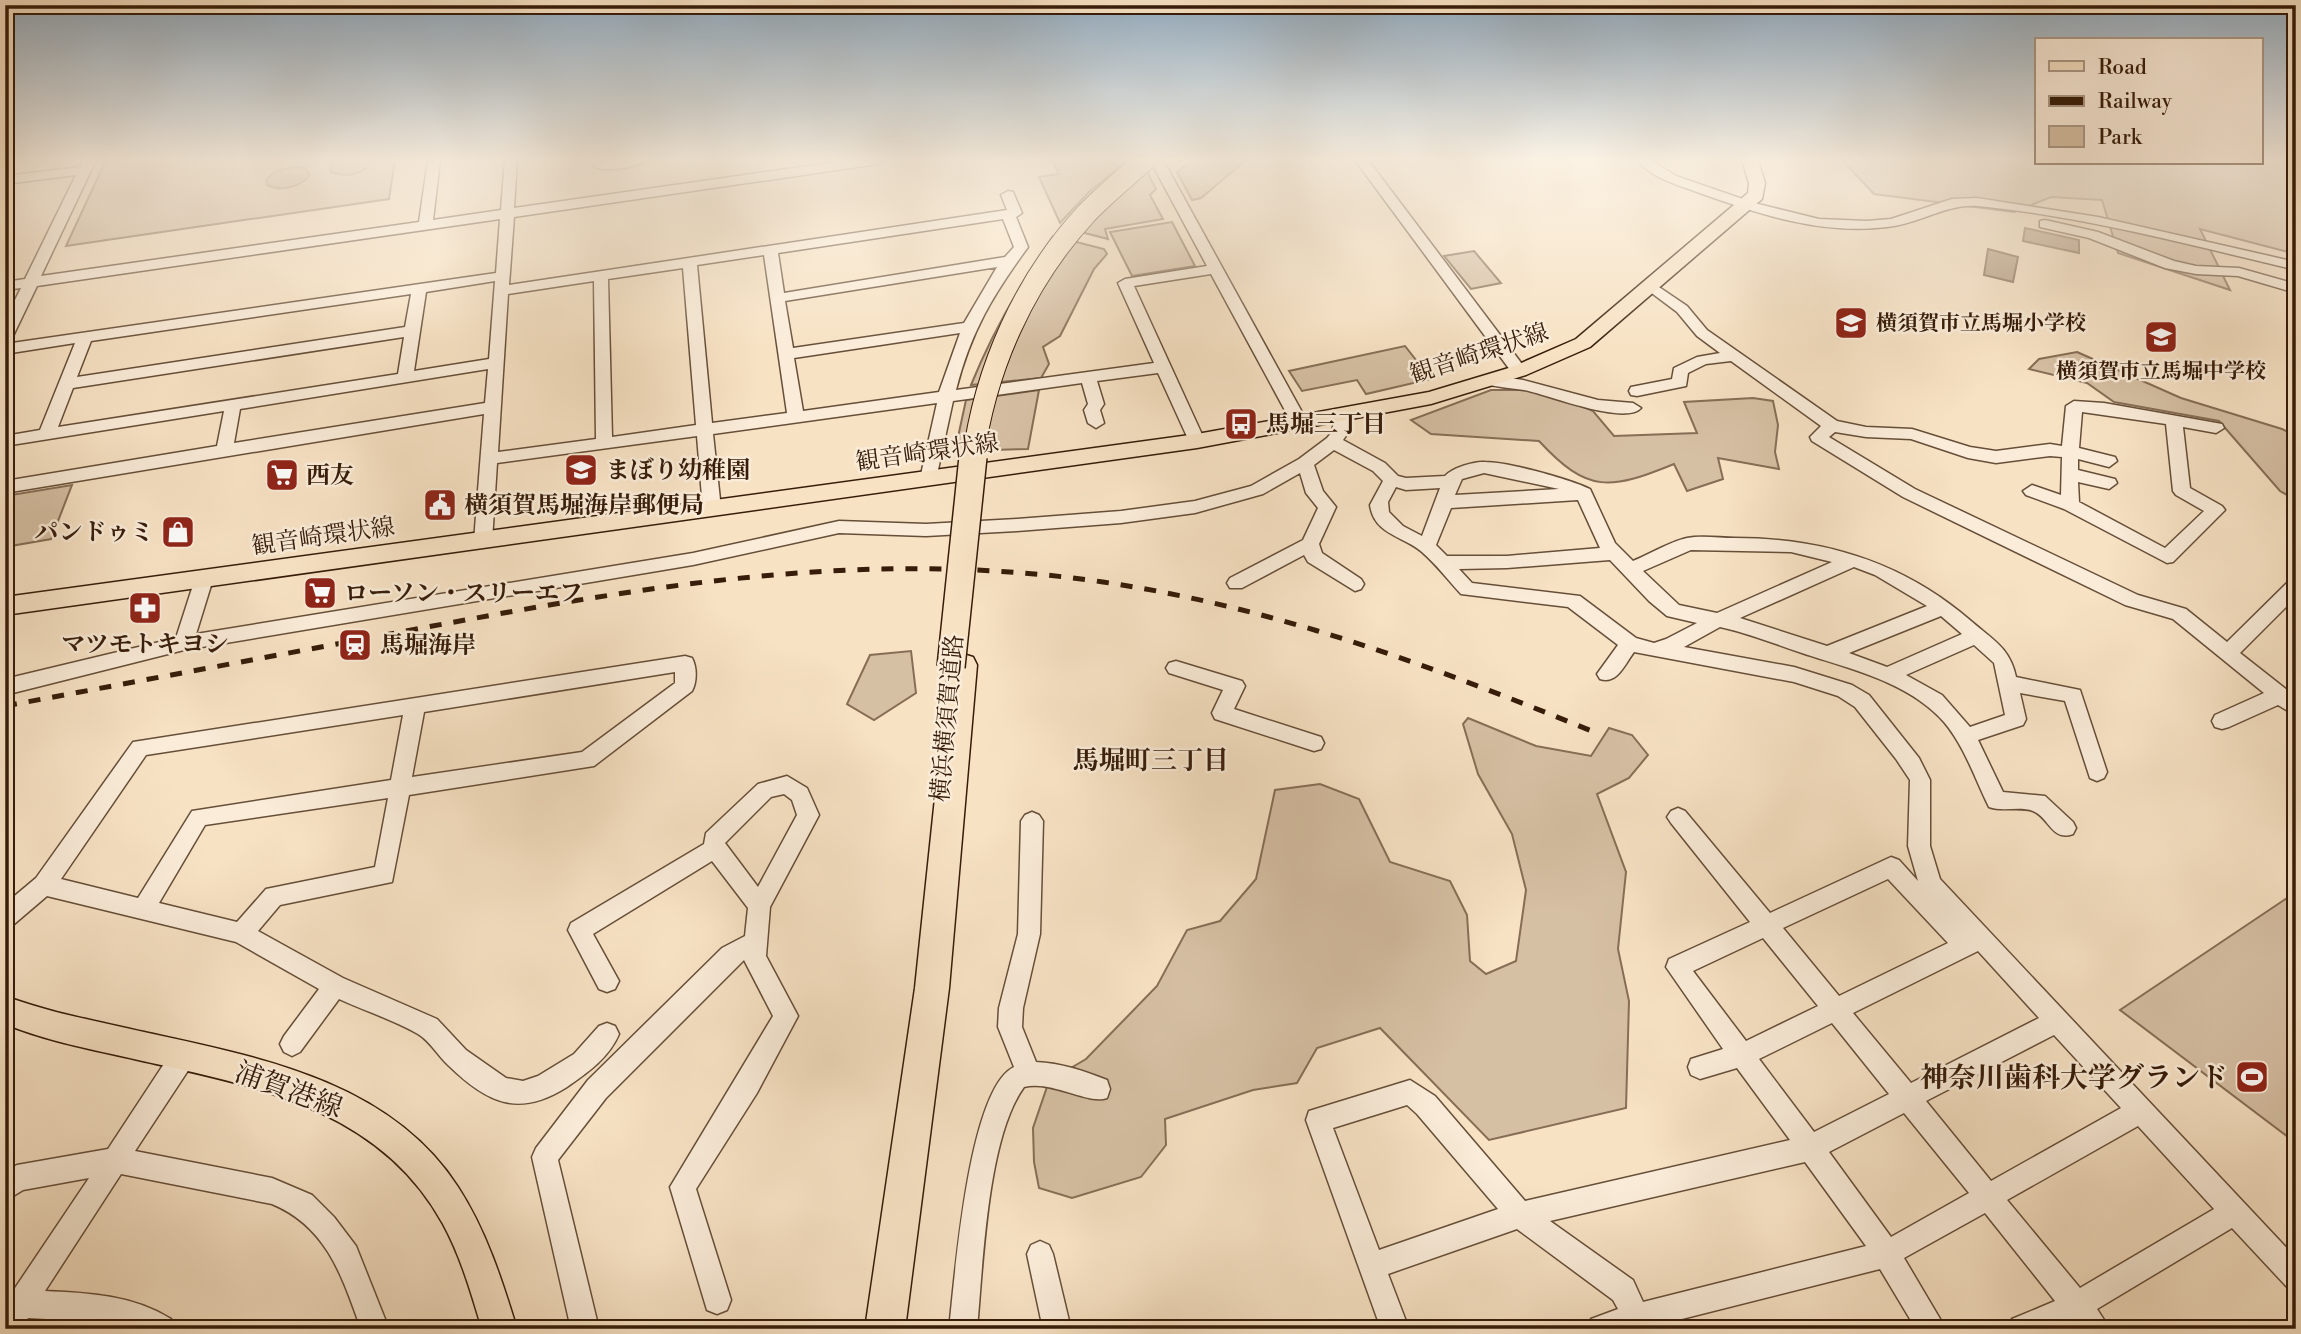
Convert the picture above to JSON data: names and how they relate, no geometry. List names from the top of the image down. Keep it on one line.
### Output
{"streets":{"highway":["横浜横須賀道路"],"main road":["観音崎環状線","浦賀港線"]},"districts":["馬堀町三丁目"],"places":{"school or university":["横須賀市立馬堀小学校","横須賀市立馬堀中学校","まぼり幼稚園"],"bus stop":["馬堀三丁目"],"supermarket":["西友","ローソン・スリーエフ"],"public building":["横須賀馬堀海岸郵便局"],"shop":["パンドゥミ"],"pharmacy":["マツモトキヨシ"],"station":["馬堀海岸"],"sports":["神奈川歯科大学グランド"]},"legend":["Road","Railway","Park"]}
